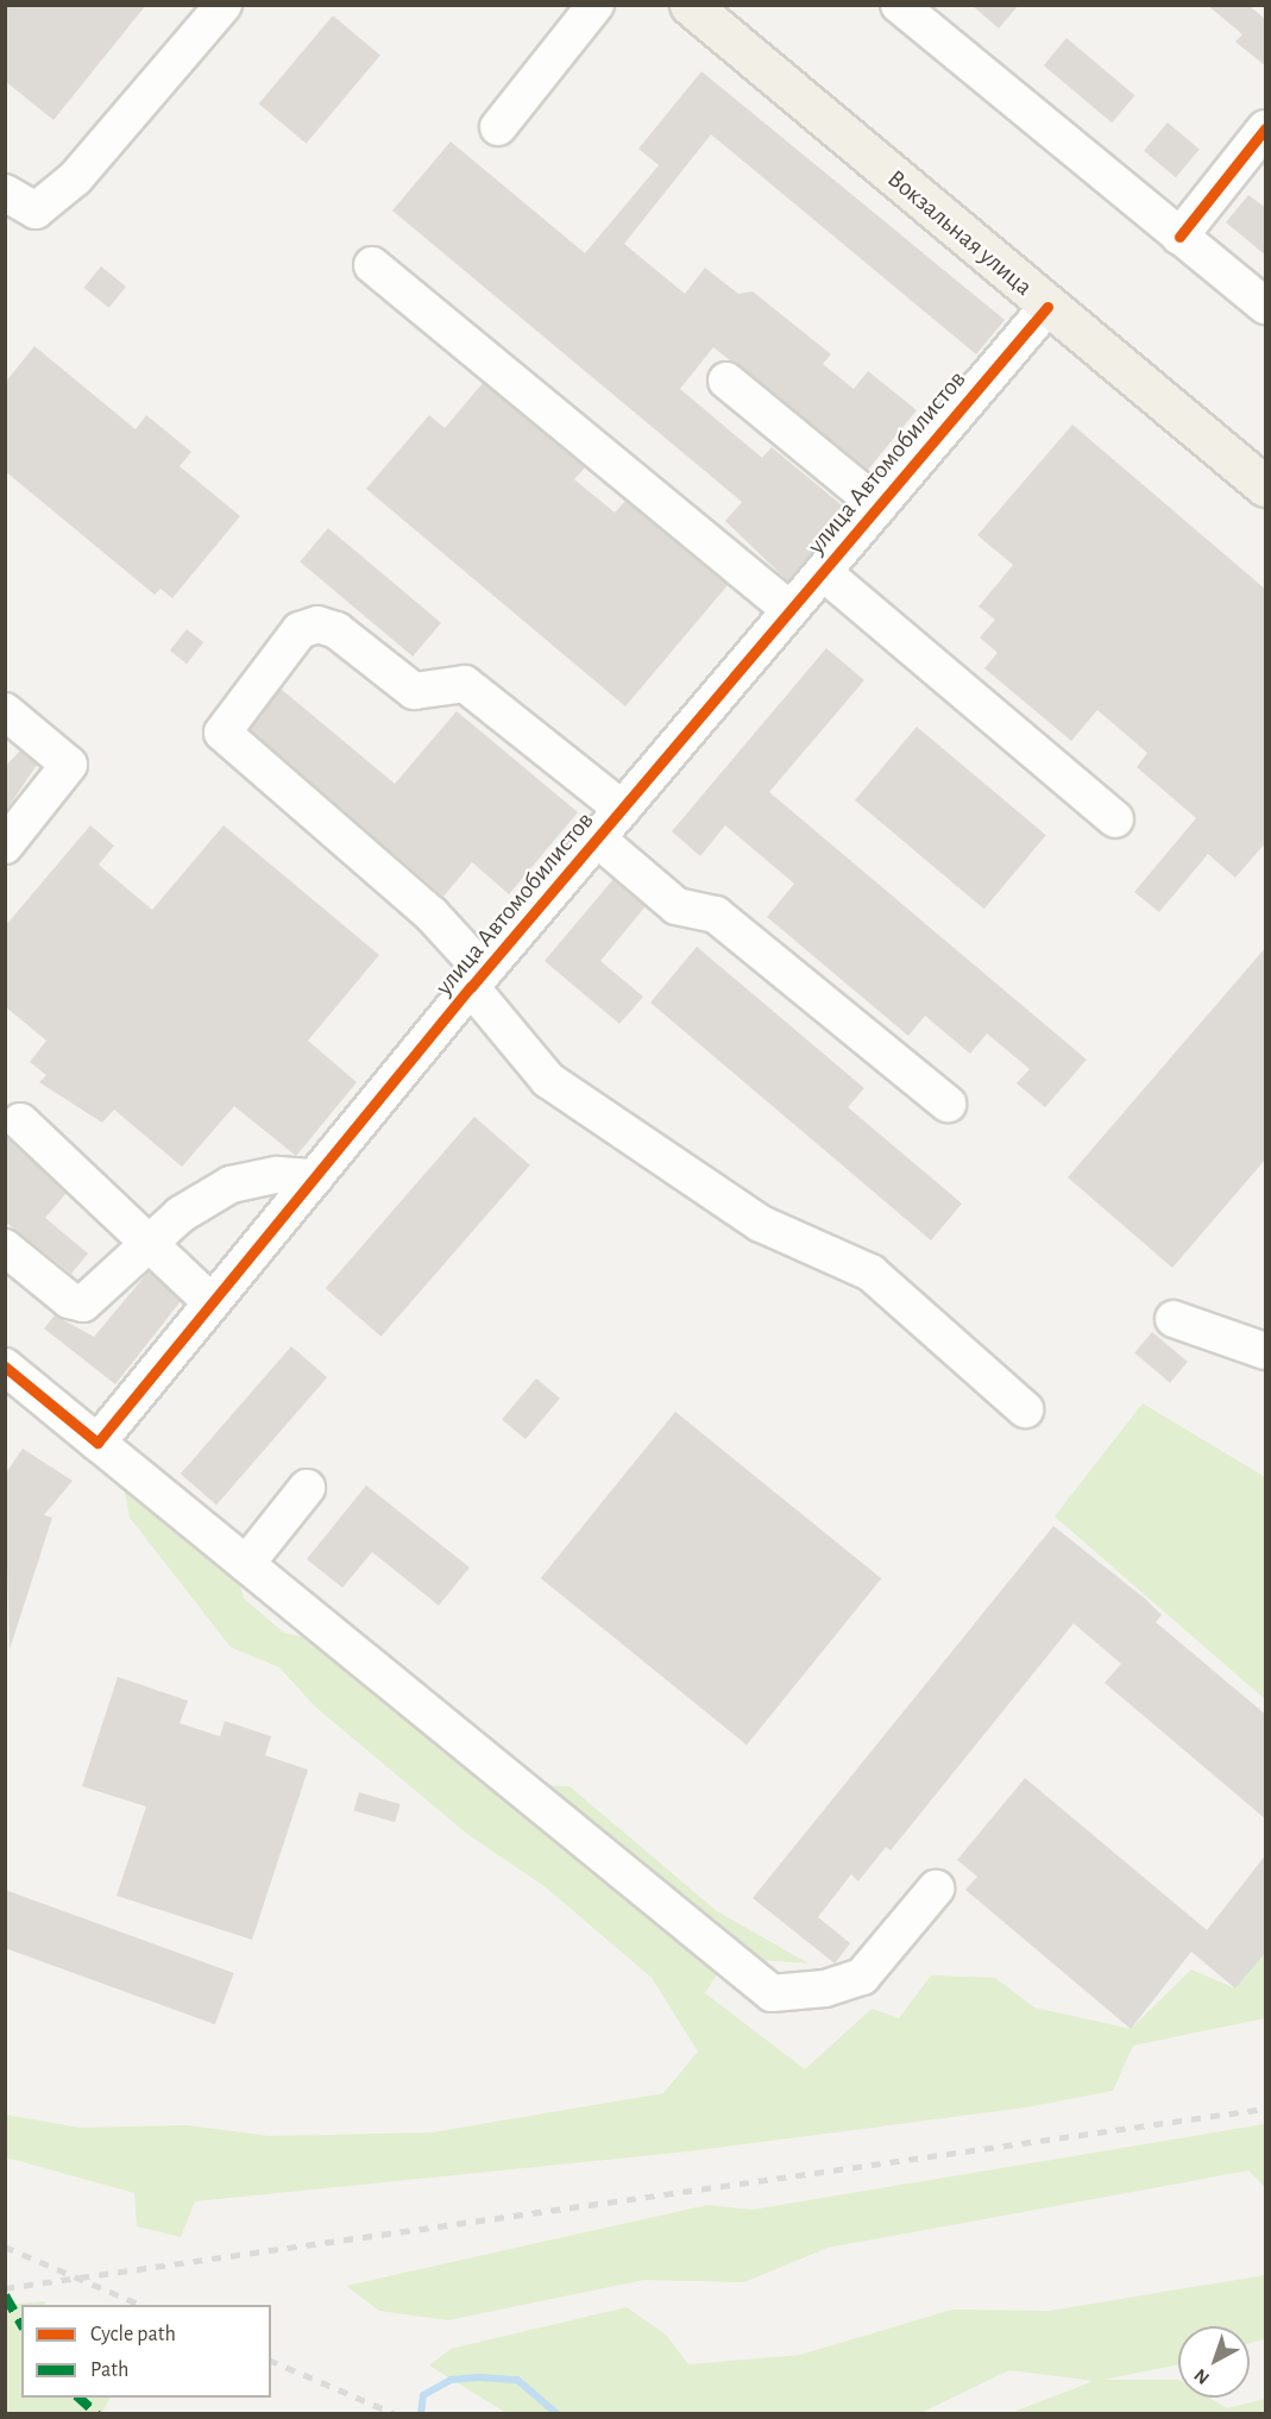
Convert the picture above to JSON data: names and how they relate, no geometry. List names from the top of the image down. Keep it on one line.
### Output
{"streets":{"main road":["Вокзальная улица"],"street":["улица Автомобилистов"]},"crossings":[["Вокзальная улица","улица Автомобилистов"]],"legend":["Cycle path","Path"],"north":"bottom left"}
